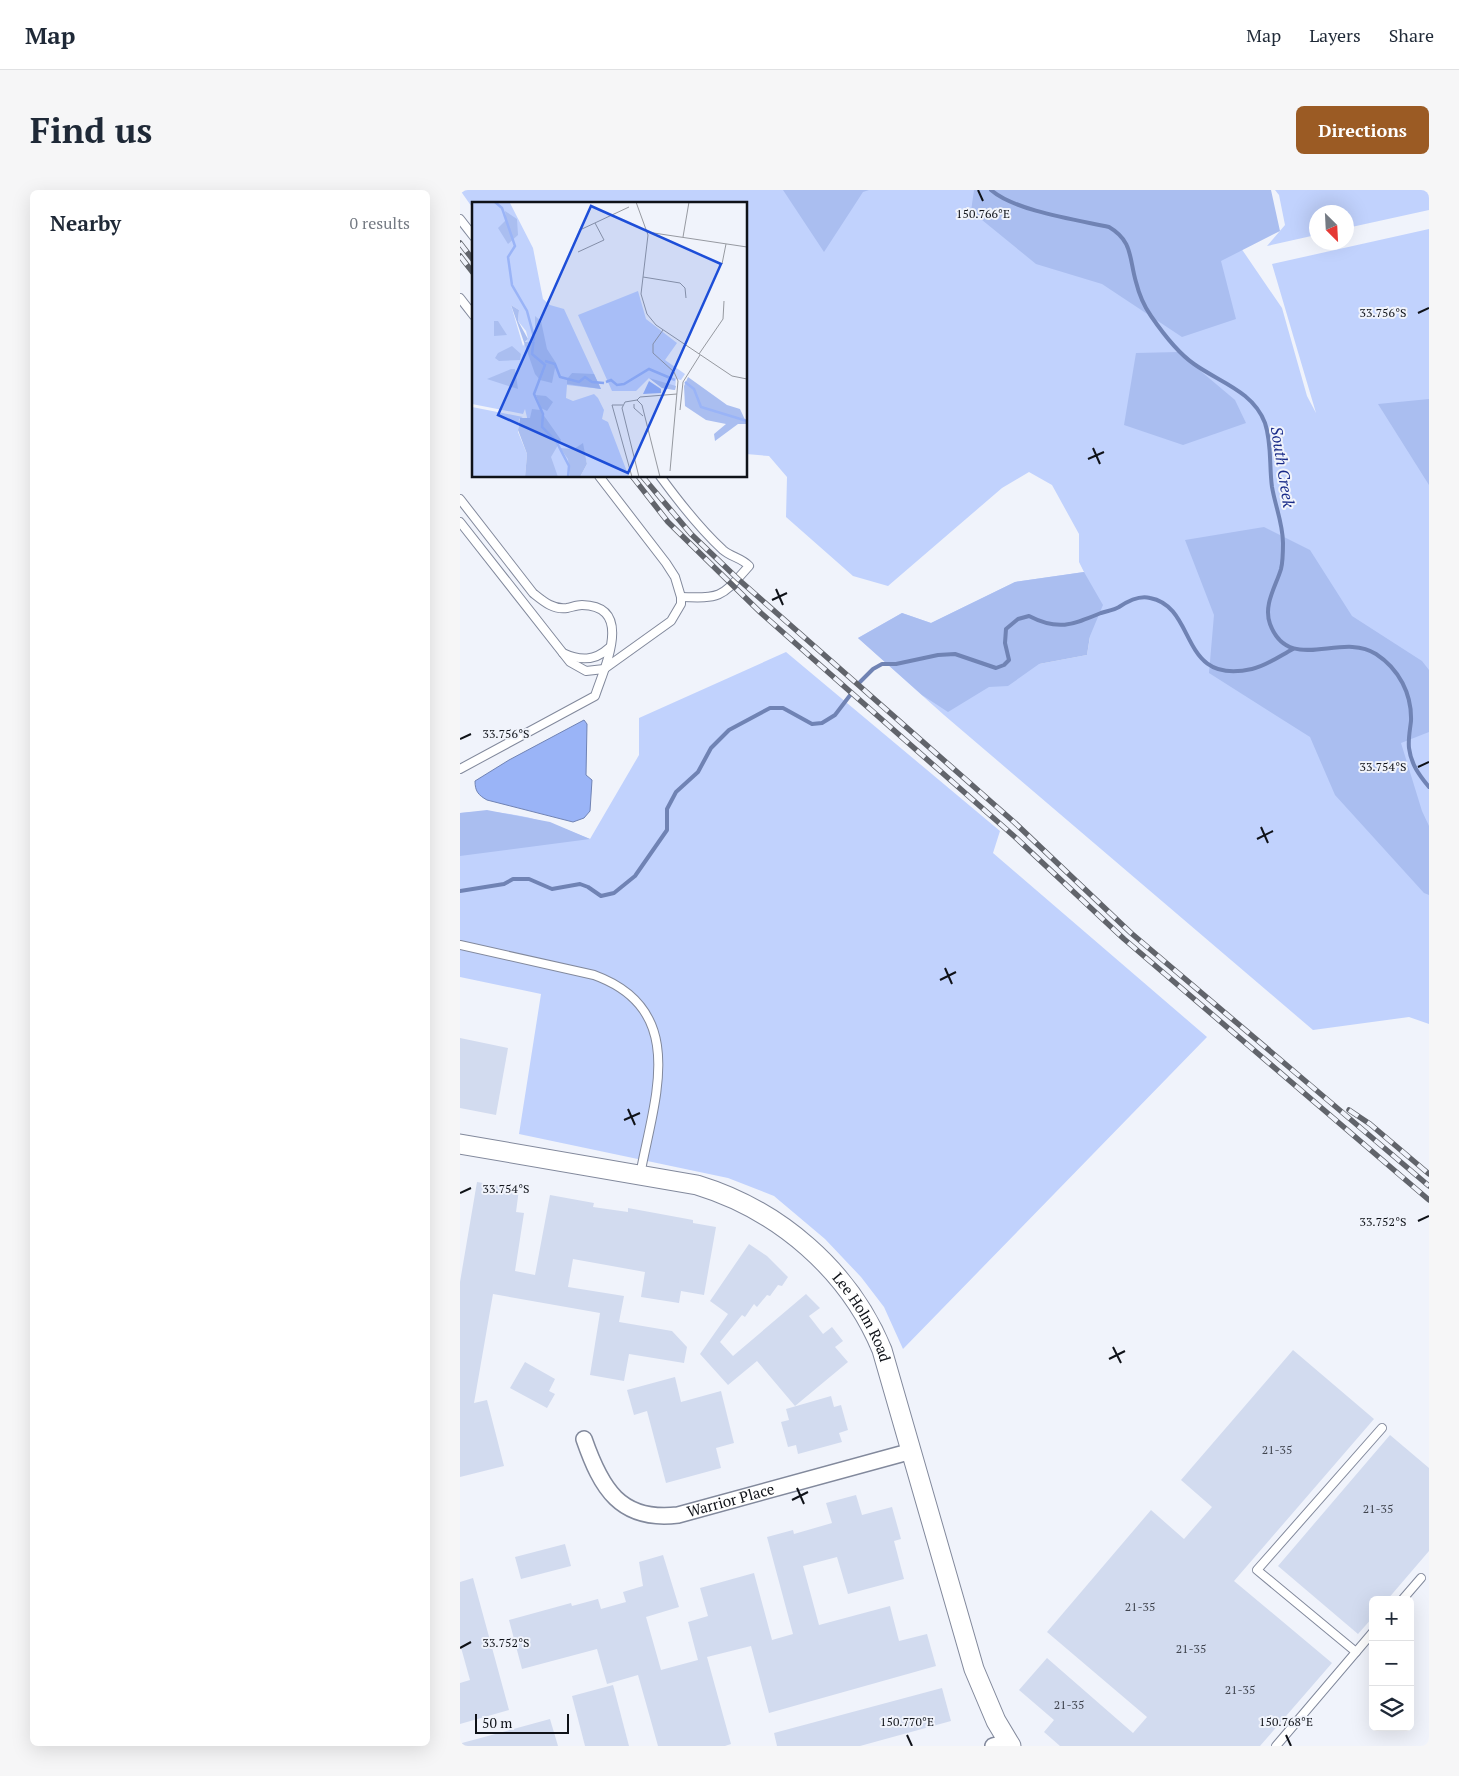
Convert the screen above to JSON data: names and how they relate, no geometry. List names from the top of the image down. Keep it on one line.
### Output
{"streets":{"street":["Lee Holm Road","Warrior Place"]},"crossings":[["Lee Holm Road","Warrior Place"]],"water":["South Creek"],"house_numbers":["21-35","21-35","21-35","21-35","21-35","21-35"],"scale_bar":"50 m","north":"bottom right","page":{"header":"Map","nav":["Map","Layers","Share"],"buttons":"Directions","title":"Find us","heading":["Nearby","0 results"],"map_buttons":["+","−"],"scale":"50 m"},"coordinates":["150.766°E","33.756°S","33.754°S","33.752°S","150.770°E","150.768°E"]}
